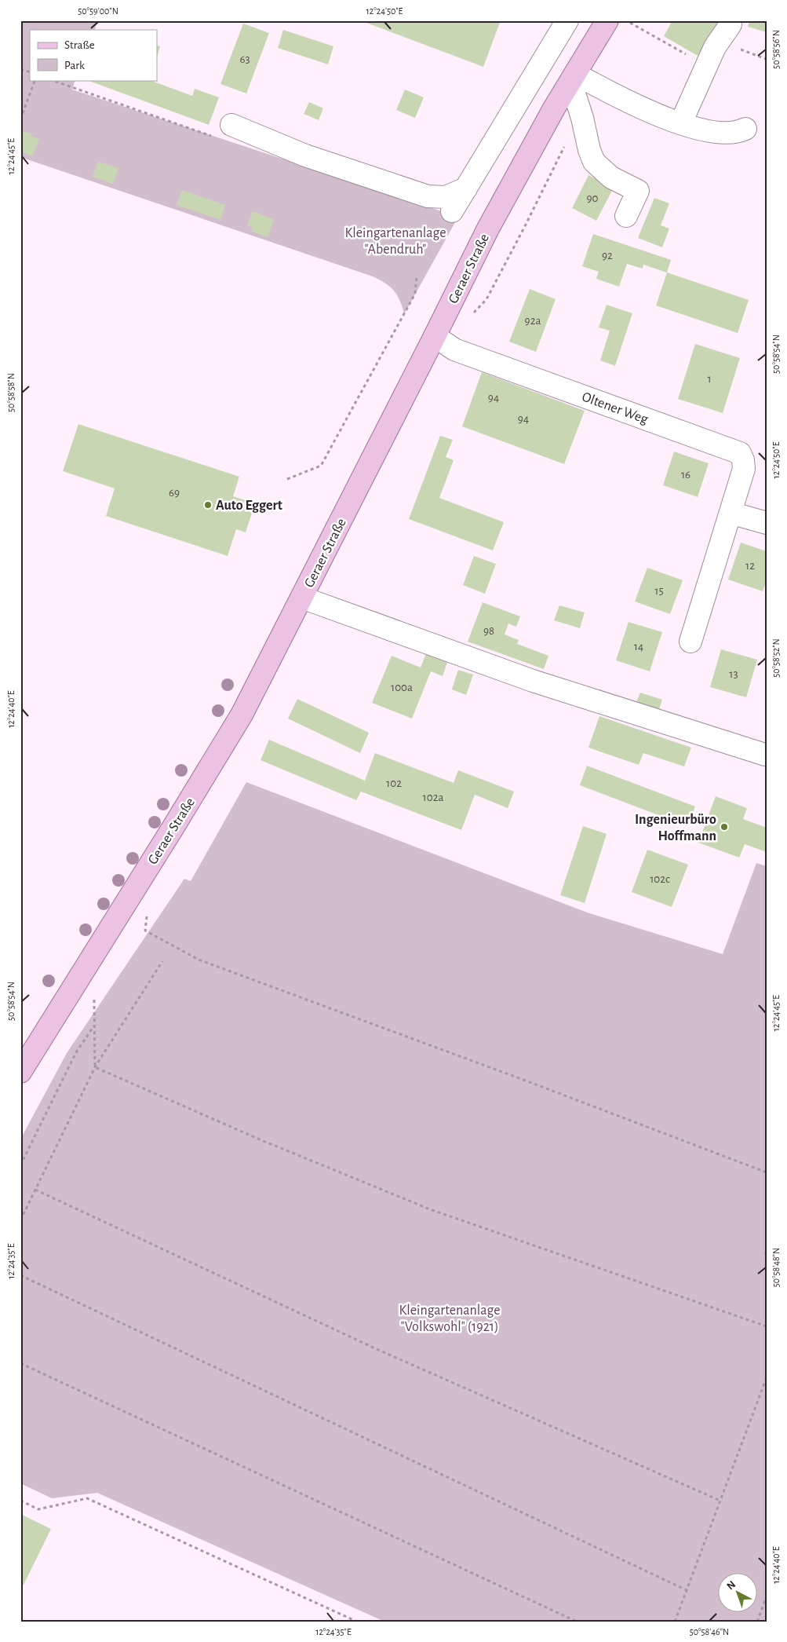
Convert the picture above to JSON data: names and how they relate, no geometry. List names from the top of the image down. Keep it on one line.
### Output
{"streets":{"main road":["Geraer Straße"],"street":["Oltener Weg"]},"crossings":[["Geraer Straße","Oltener Weg"]],"parks":["Kleingartenanlage \"Abendruh\"","Kleingartenanlage \"Volkswohl\" (1921)"],"places":["Auto Eggert","Ingenieurbüro Hoffmann"],"house_numbers":["63","90","92","92a","1","94","94","16","69","12","15","98","14","13","100a","102","102a","102c"],"legend":["Straße","Park"],"north":"top left","coordinates":["50°59'00\"N","12°24'50\"E","50°58'56\"N","12°24'45\"E","50°58'54\"N","50°58'58\"N","50°58'52\"N","12°24'40\"E","12°24'35\"E","50°58'48\"N","50°58'46\"N"]}
